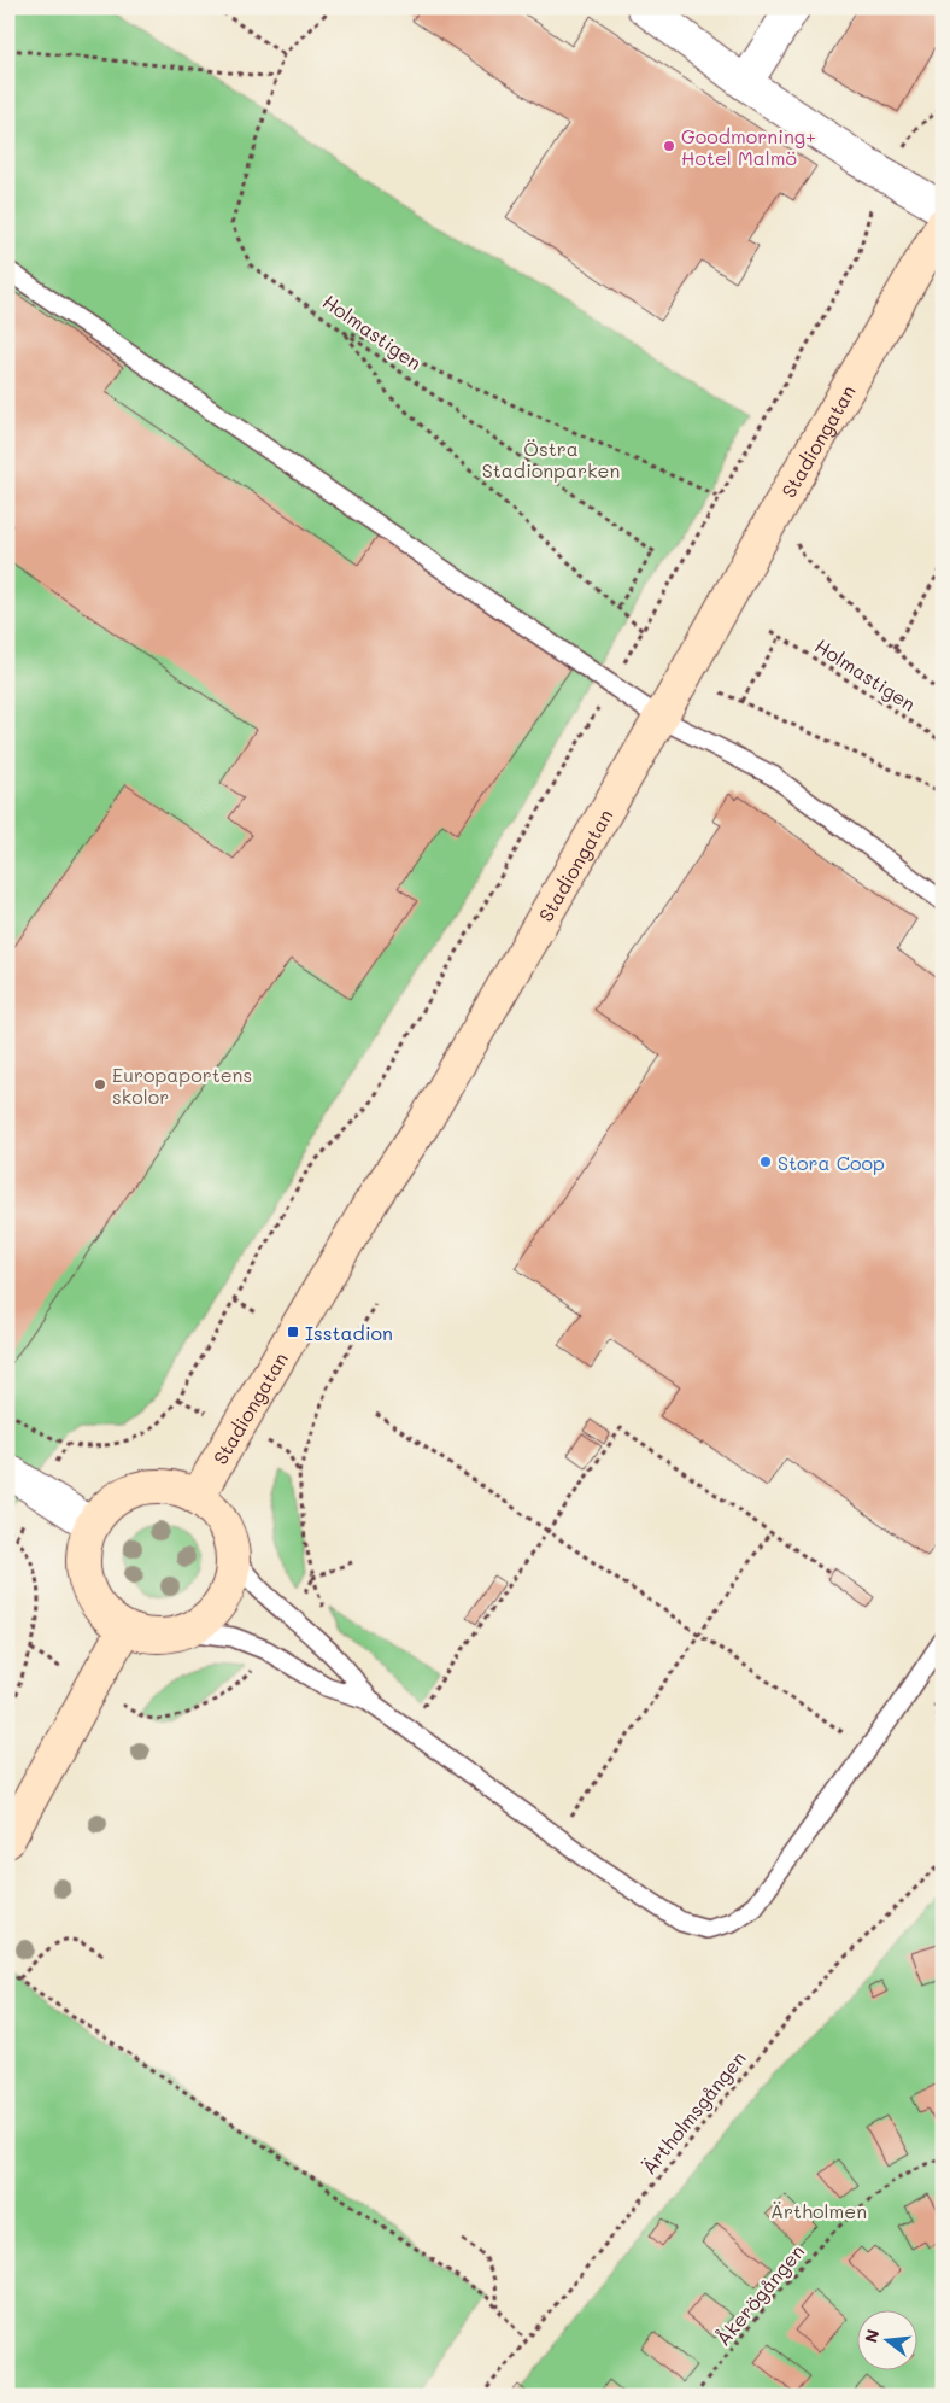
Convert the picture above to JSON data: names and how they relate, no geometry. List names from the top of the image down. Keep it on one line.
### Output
{"streets":{"main road":["Stadiongatan"],"path":["Holmastigen","Ärtholmsgången","Åkerögången"]},"parks":["Östra Stadionparken","Ärtholmen"],"places":{"other":["Goodmorning+ Hotel Malmö","Europaportens skolor","Stora Coop"],"transit":["Isstadion"]},"north":"left"}
